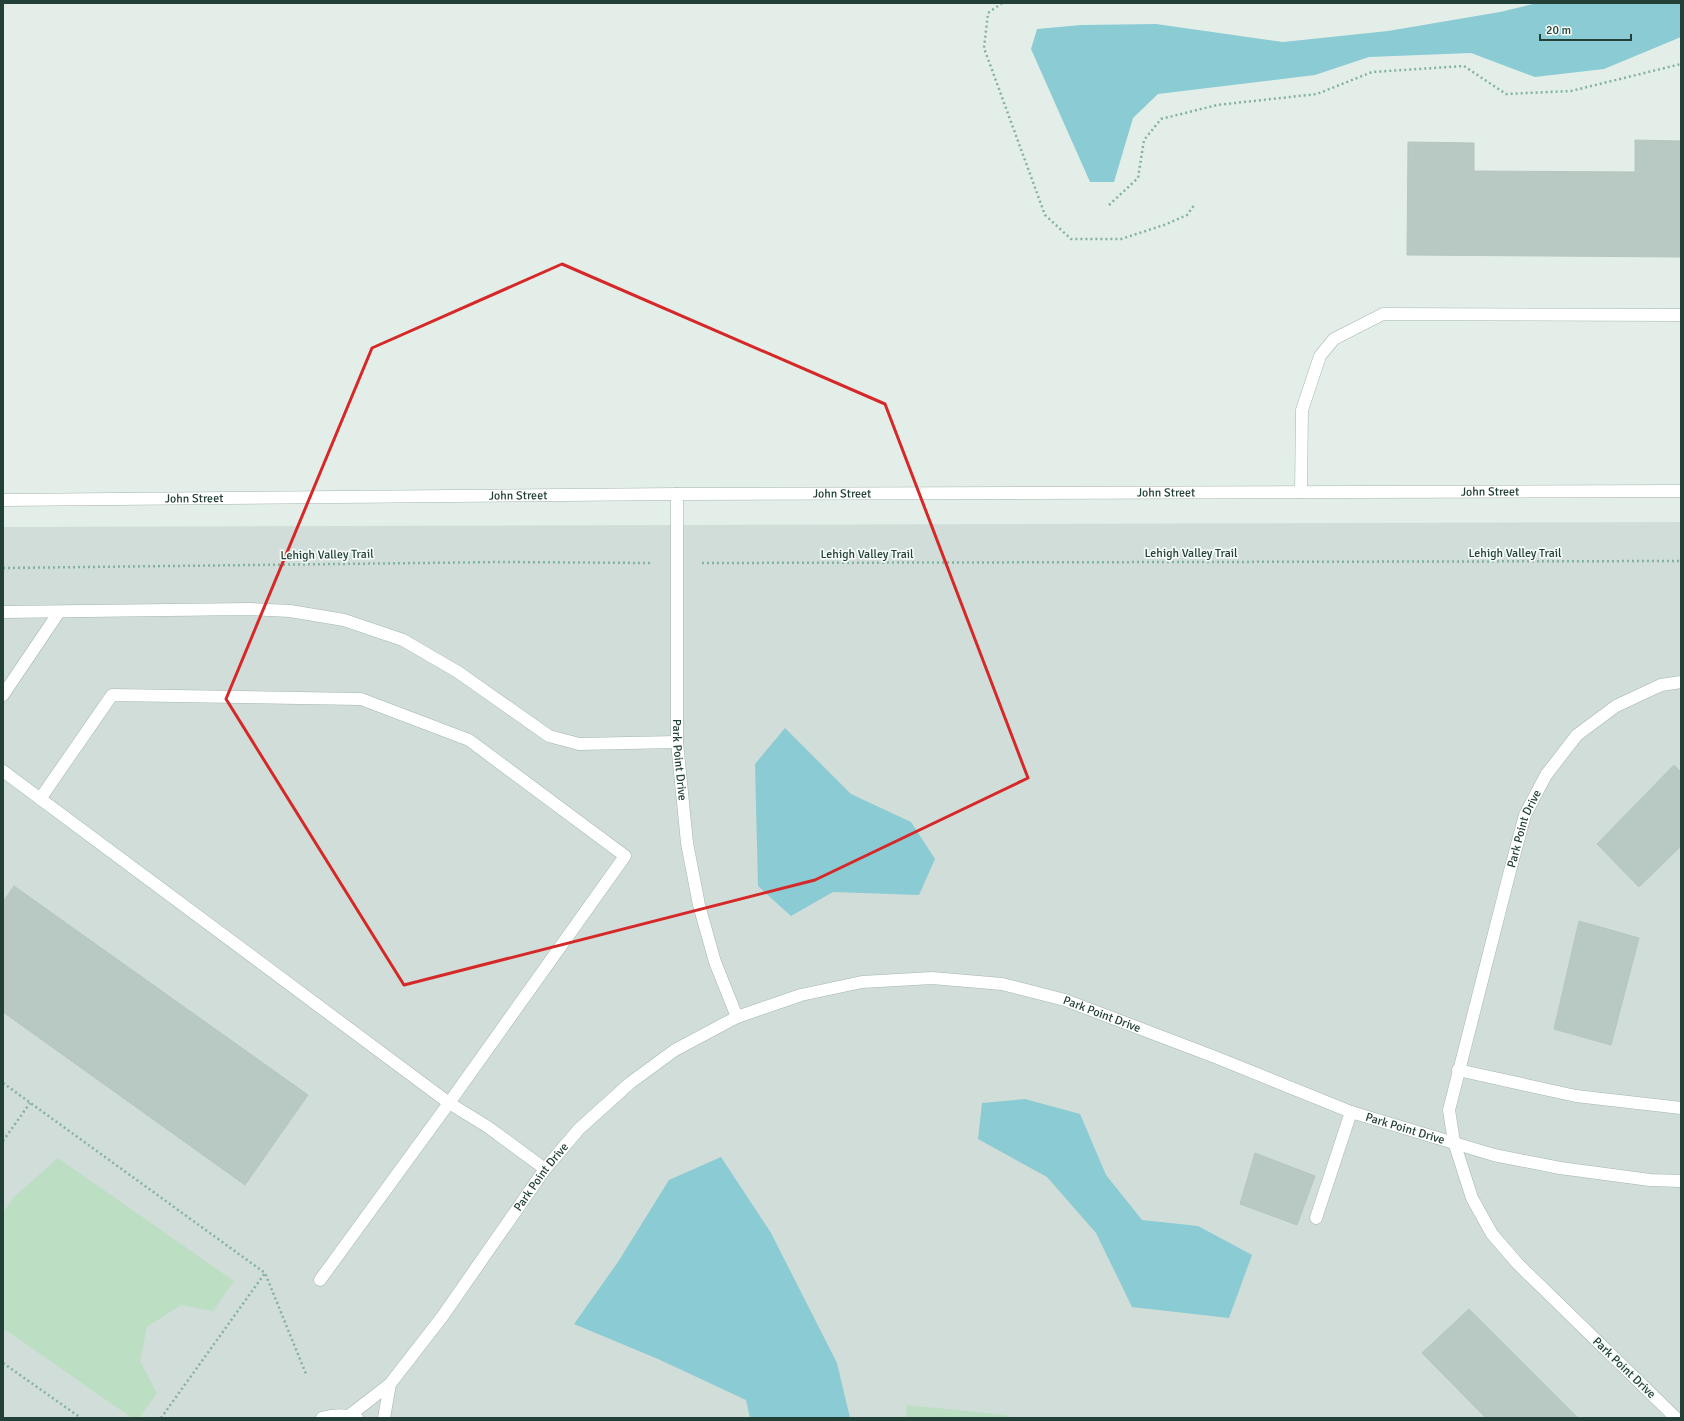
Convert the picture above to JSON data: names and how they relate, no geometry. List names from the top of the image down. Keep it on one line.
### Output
{"streets":{"street":["John Street","Park Point Drive"],"path":["Lehigh Valley Trail"]},"crossings":[["John Street","Park Point Drive"]],"scale_bar":"20 m"}
